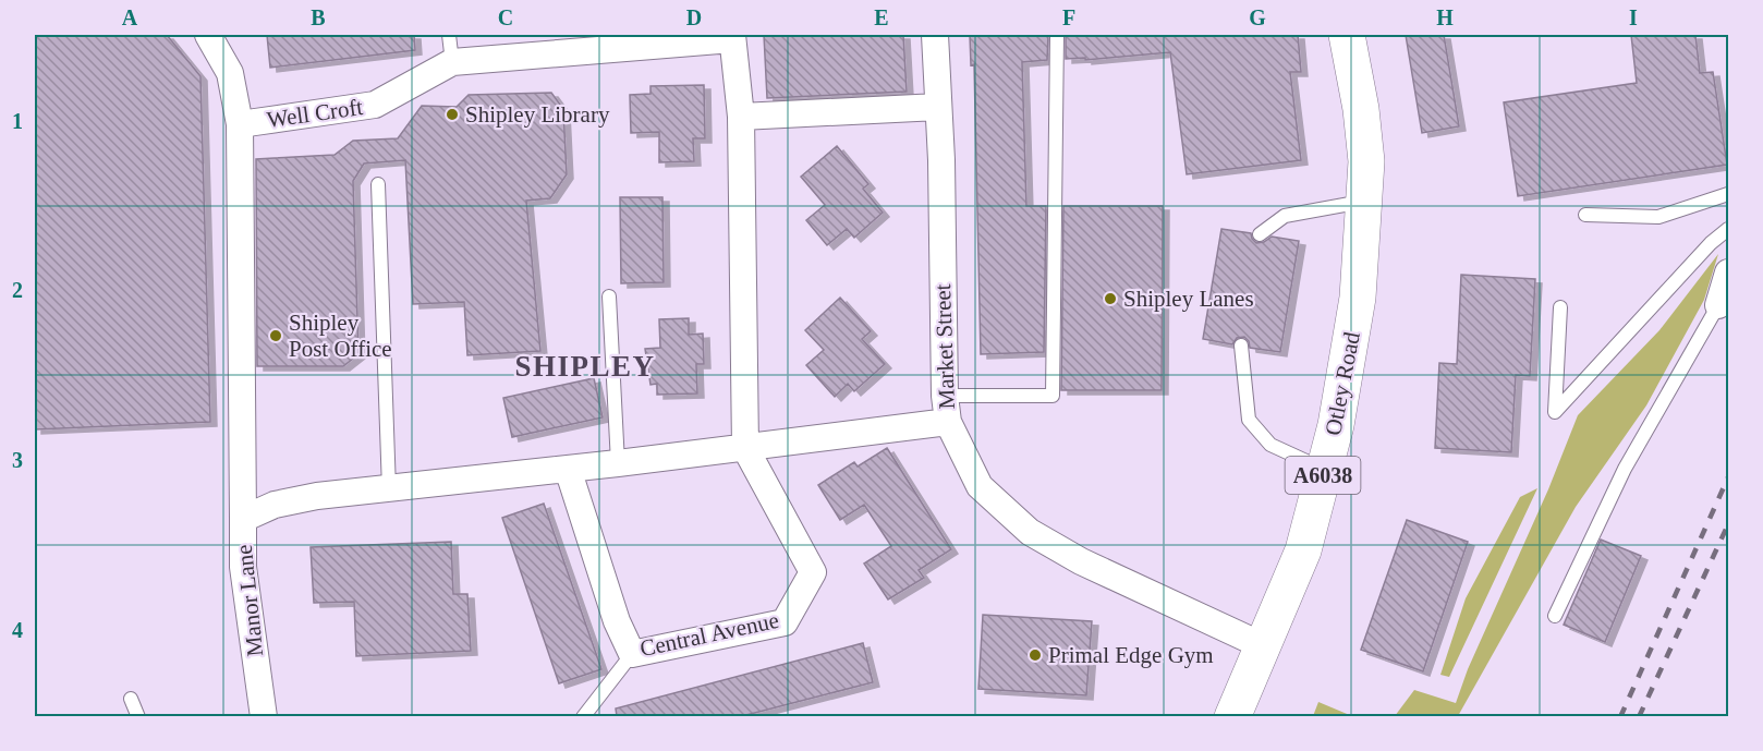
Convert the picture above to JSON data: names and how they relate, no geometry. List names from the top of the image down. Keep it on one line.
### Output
{"streets":{"main road":["Otley Road","A6038"],"street":["Well Croft","Market Street","Manor Lane","Central Avenue"]},"crossings":[["Well Croft","Manor Lane"],["Well Croft","Central Avenue"],["Market Street","Otley Road"]],"districts":["SHIPLEY"],"places":["Shipley Library","Shipley Lanes","Shipley Post Office","Primal Edge Gym"],"grid":{"columns":["A","B","C","D","E","F","G","H","I"],"rows":["1","2","3","4"]}}
